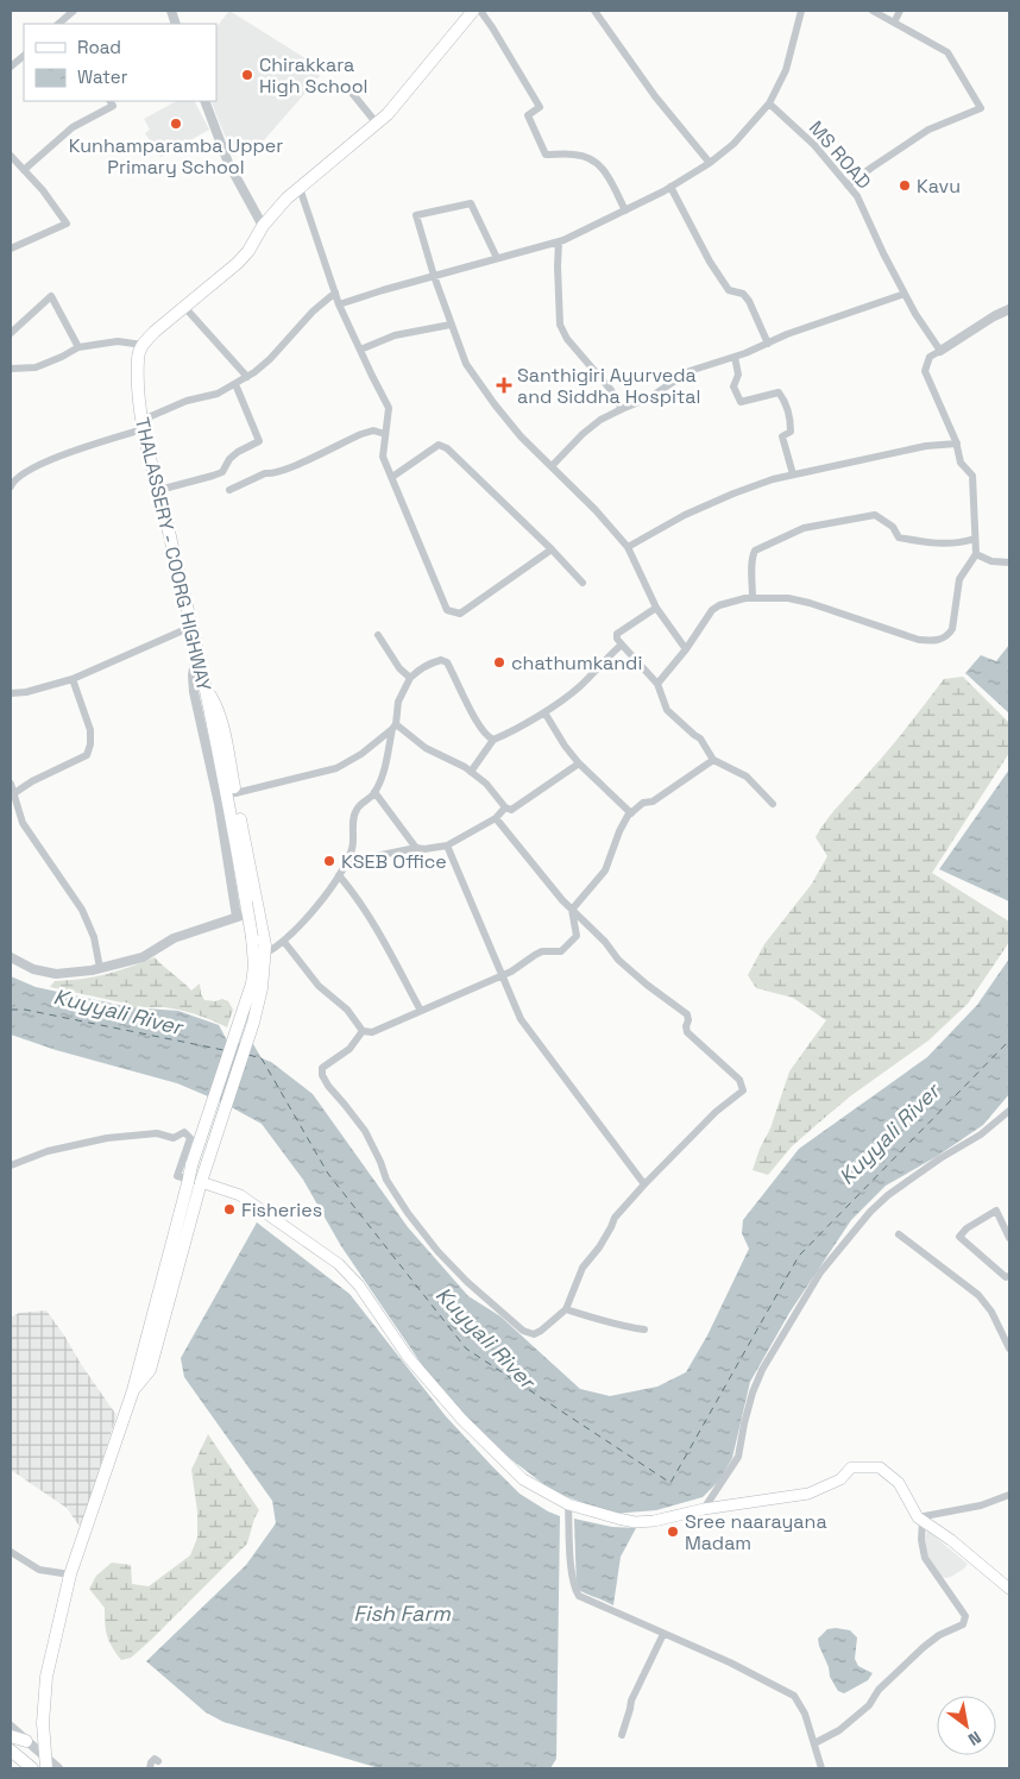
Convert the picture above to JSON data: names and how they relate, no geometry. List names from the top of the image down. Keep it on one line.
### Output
{"streets":{"main road":["THALASSERY - COORG HIGHWAY"],"street":["MS ROAD"]},"water":["Kuyyali River","Fish Farm"],"places":{"other":["Chirakkara High School","Kunhamparamba Upper Primary School","Kavu","chathumkandi","KSEB Office","Fisheries","Sree naarayana Madam"],"health":["Santhigiri Ayurveda and Siddha Hospital"]},"legend":["Road","Water"],"north":"bottom right"}
